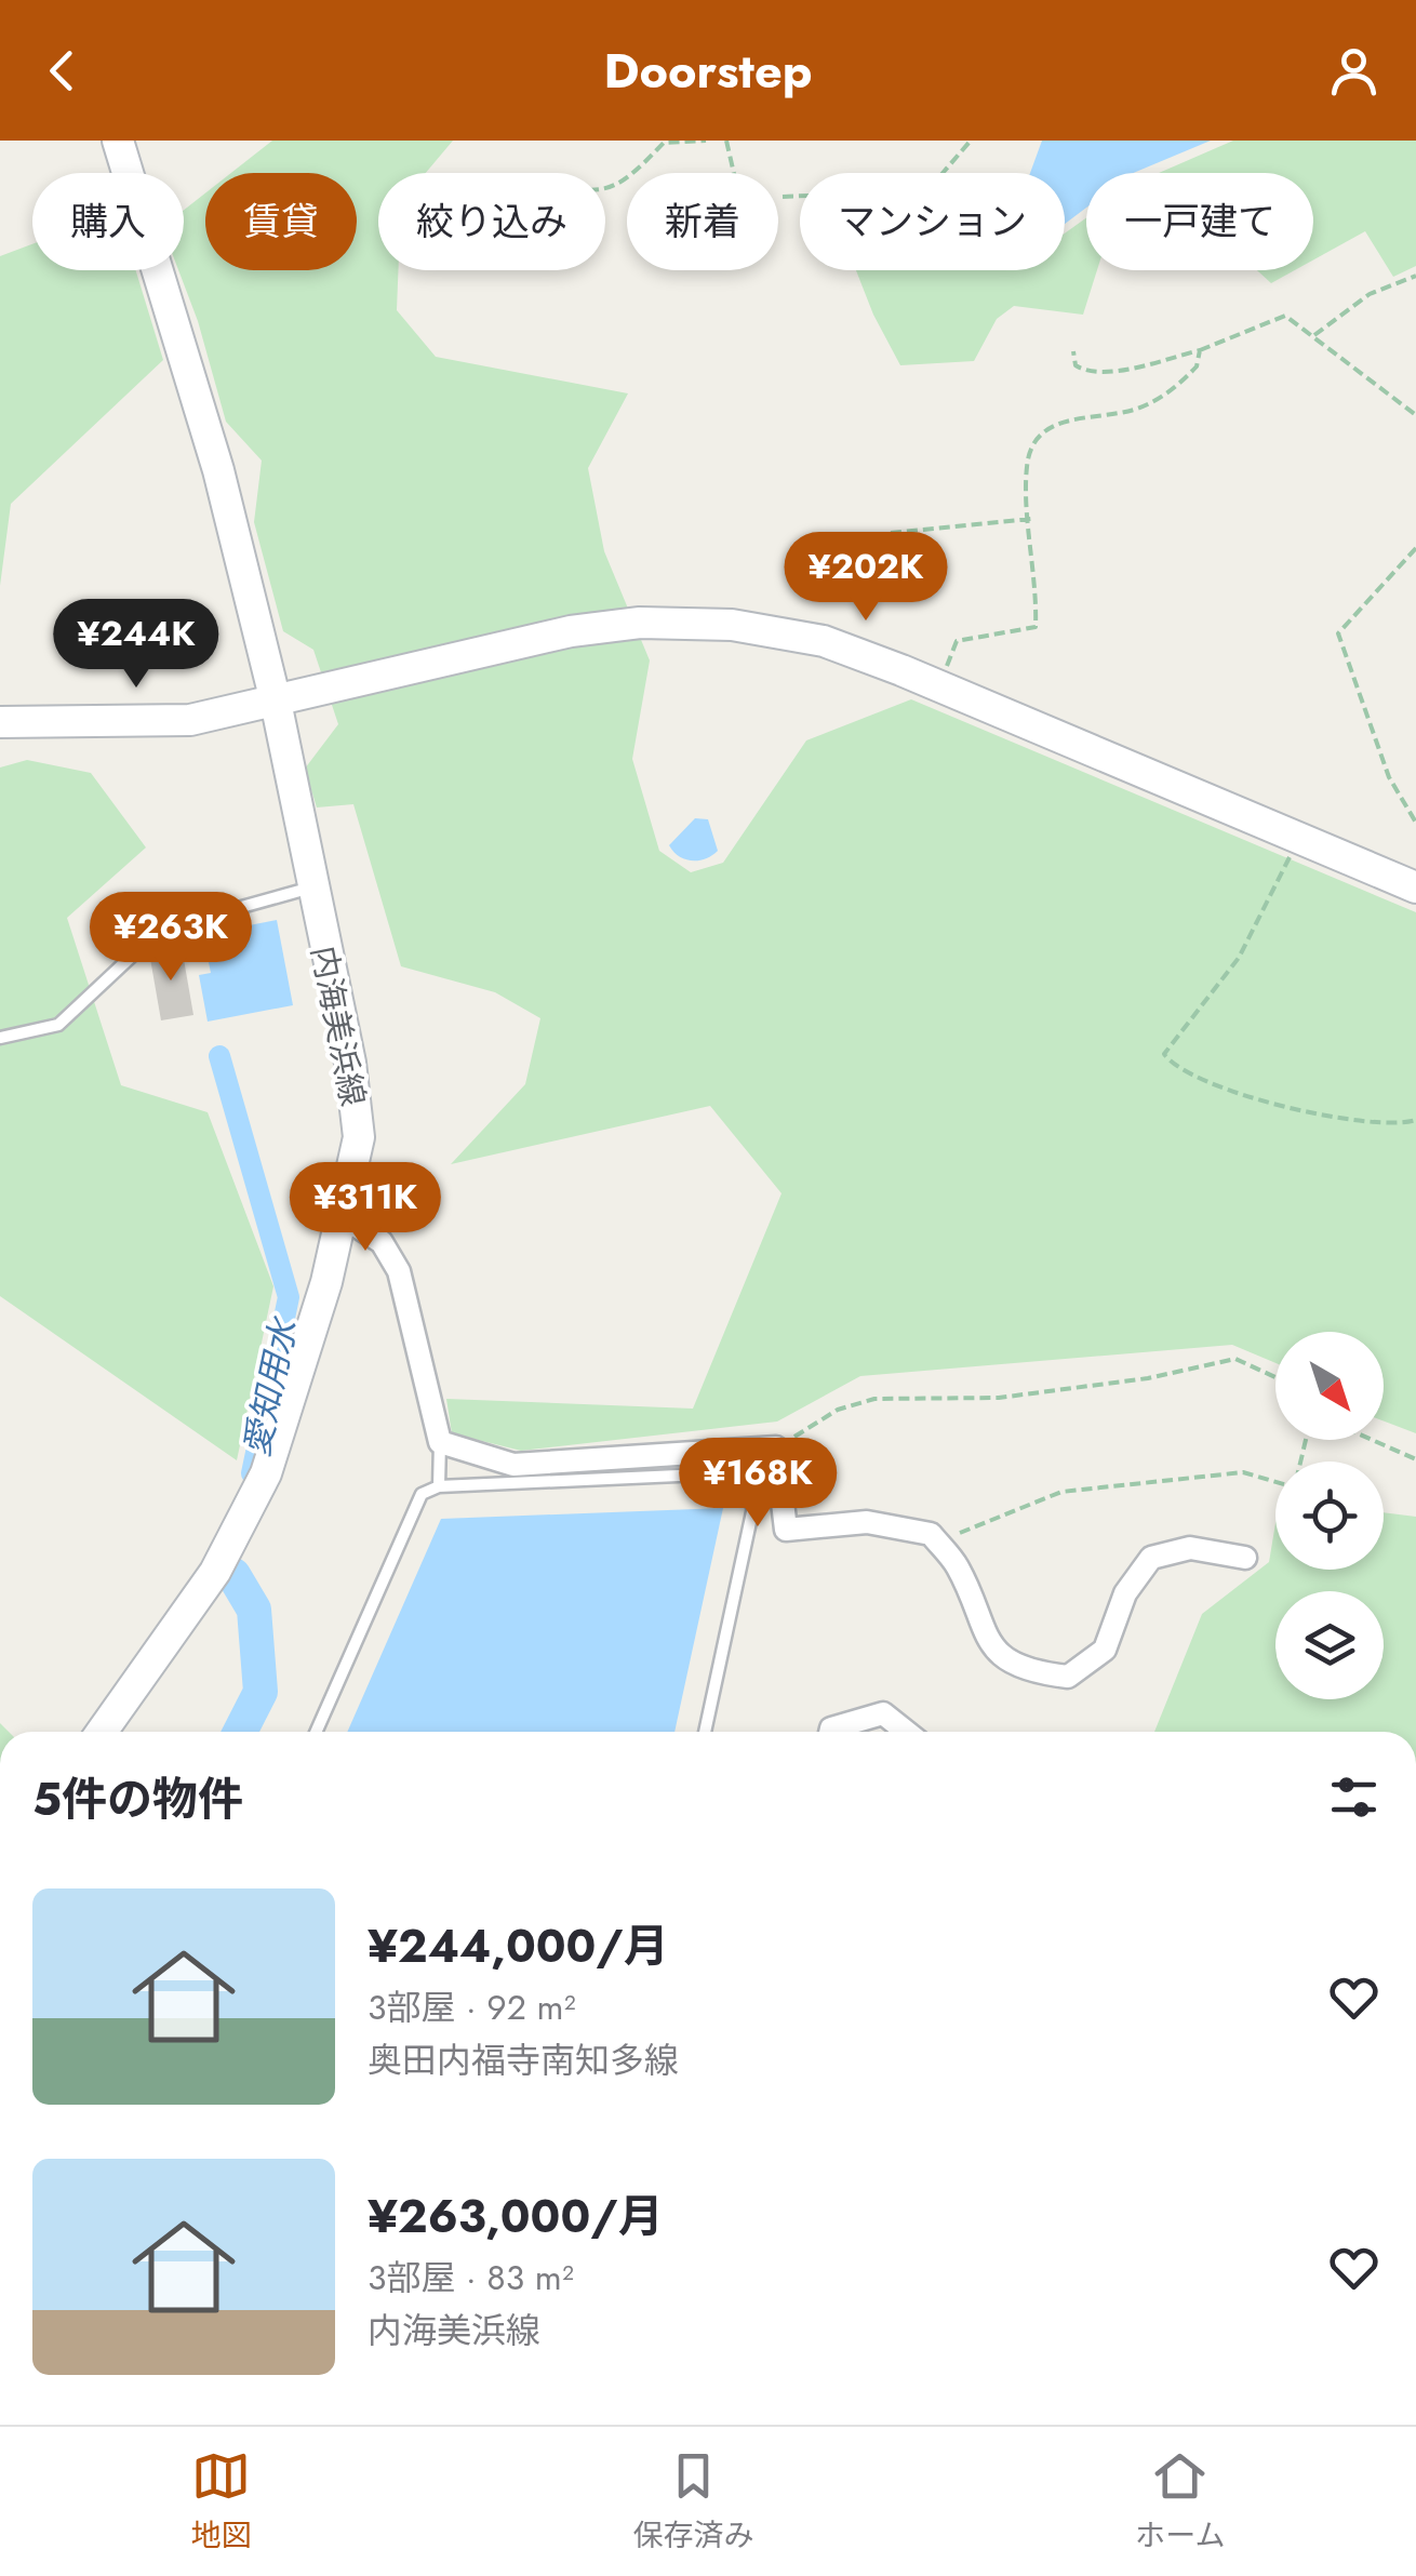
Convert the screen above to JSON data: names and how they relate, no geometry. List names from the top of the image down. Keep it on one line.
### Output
{"streets":{"main road":["内海美浜線"]},"water":["愛知用水"],"north":"bottom right","page":{"header":"Doorstep","chip":["購入","賃貸","絞り込み","新着","マンション","一戸建て"],"price":["¥202K","¥244K","¥263K","¥311K","¥168K"],"heading":"5件の物件","list":[{"name":"¥244,000/月","note":"3部屋 · 92 m² · 奥田内福寺南知多線"},{"name":"¥263,000/月","note":"3部屋 · 83 m² · 内海美浜線"}],"tabs":["地図","保存済み","ホーム"]}}
